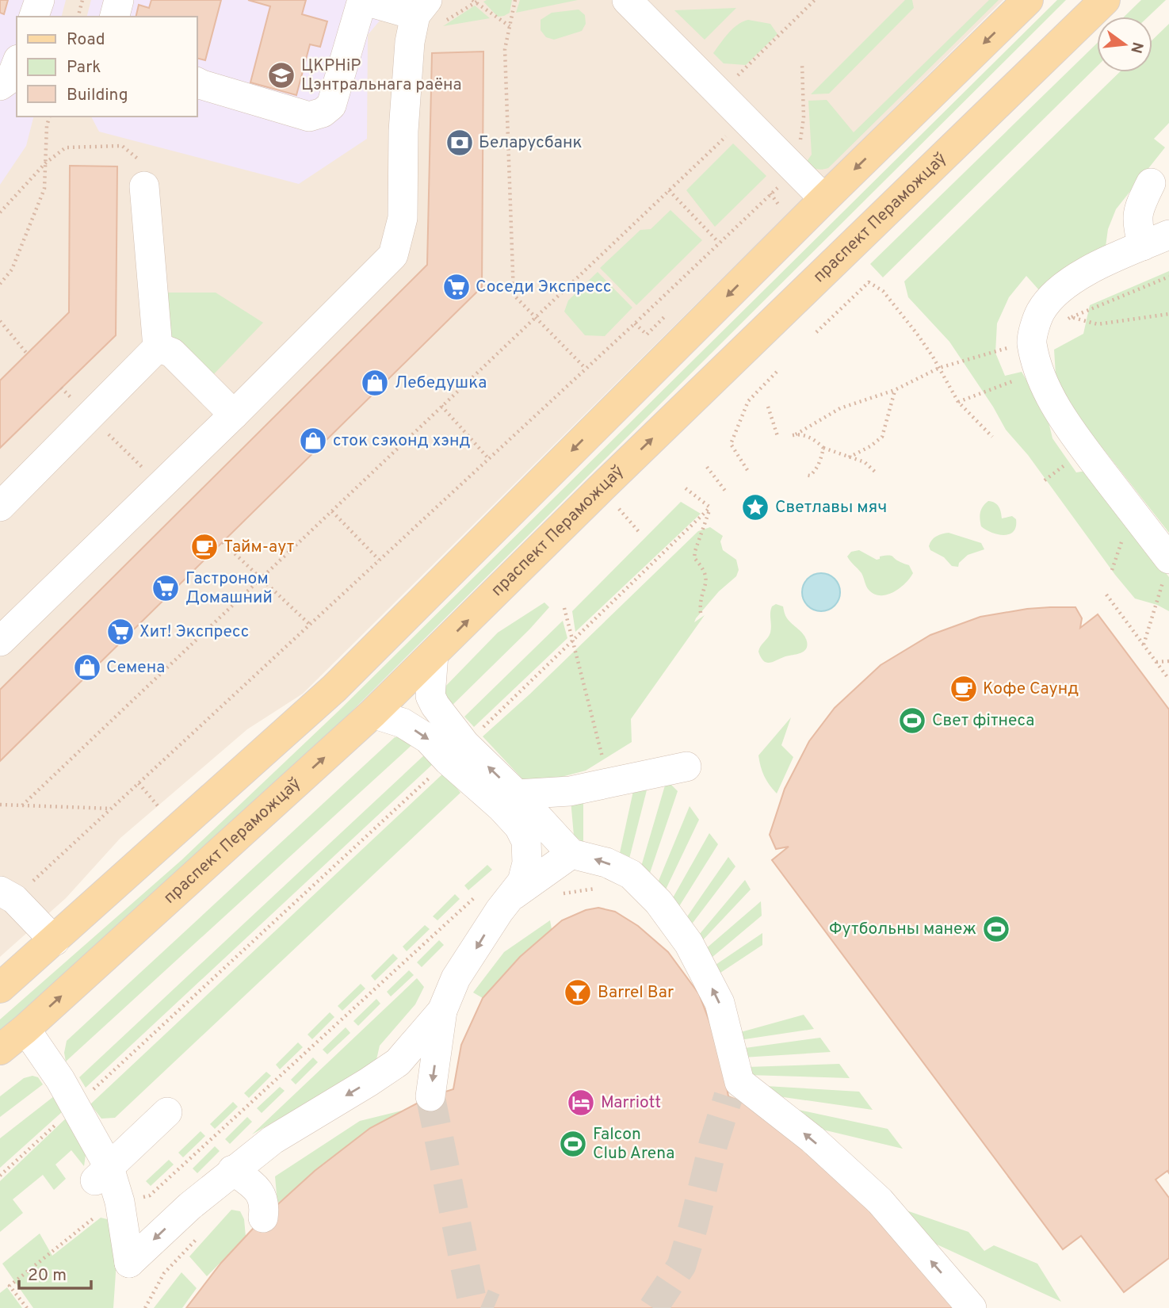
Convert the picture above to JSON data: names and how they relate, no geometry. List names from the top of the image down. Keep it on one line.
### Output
{"streets":{"main road":["праспект Пераможцаў"]},"places":{"school or university":["ЦКРНіР Цэнтральнага раёна"],"bank":["Беларусбанк"],"supermarket":["Соседи Экспресс","Гастроном Домашний","Хит! Экспресс"],"shop":["Лебедушка","сток сэконд хэнд","Семена"],"place":["Светлавы мяч"],"cafe":["Тайм-аут","Кофе Саунд"],"sports":["Свет фітнеса","Футбольны манеж","Falcon Club Arena"],"bar":["Barrel Bar"],"hotel":["Marriott"]},"legend":["Road","Park","Building"],"scale_bar":"20 m","north":"right"}
